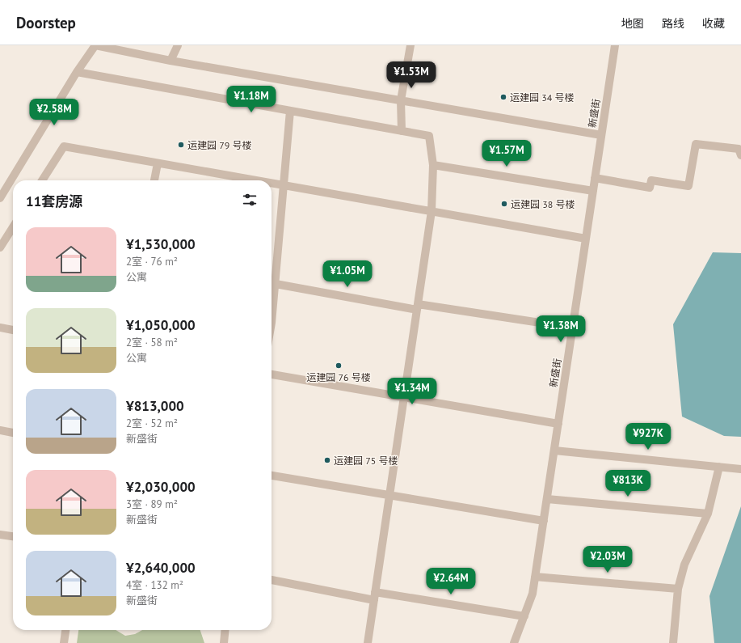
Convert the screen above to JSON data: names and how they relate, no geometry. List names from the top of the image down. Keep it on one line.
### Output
{"streets":{"street":["新盛街"]},"places":["运建园 34 号楼","运建园 79 号楼","运建园 38 号楼","运建园 76 号楼","运建园 75 号楼"],"page":{"header":"Doorstep","nav":["地图","路线","收藏"],"price":["¥1.53M","¥1.18M","¥2.58M","¥1.57M","¥1.05M","¥1.38M","¥1.34M","¥927K","¥813K","¥2.03M","¥2.64M"],"heading":"11套房源","list":[{"name":"¥1,530,000","note":"2室 · 76 m² · 公寓"},{"name":"¥1,050,000","note":"2室 · 58 m² · 公寓"},{"name":"¥813,000","note":"2室 · 52 m² · 新盛街"},{"name":"¥2,030,000","note":"3室 · 89 m² · 新盛街"},{"name":"¥2,640,000","note":"4室 · 132 m² · 新盛街"}]}}
